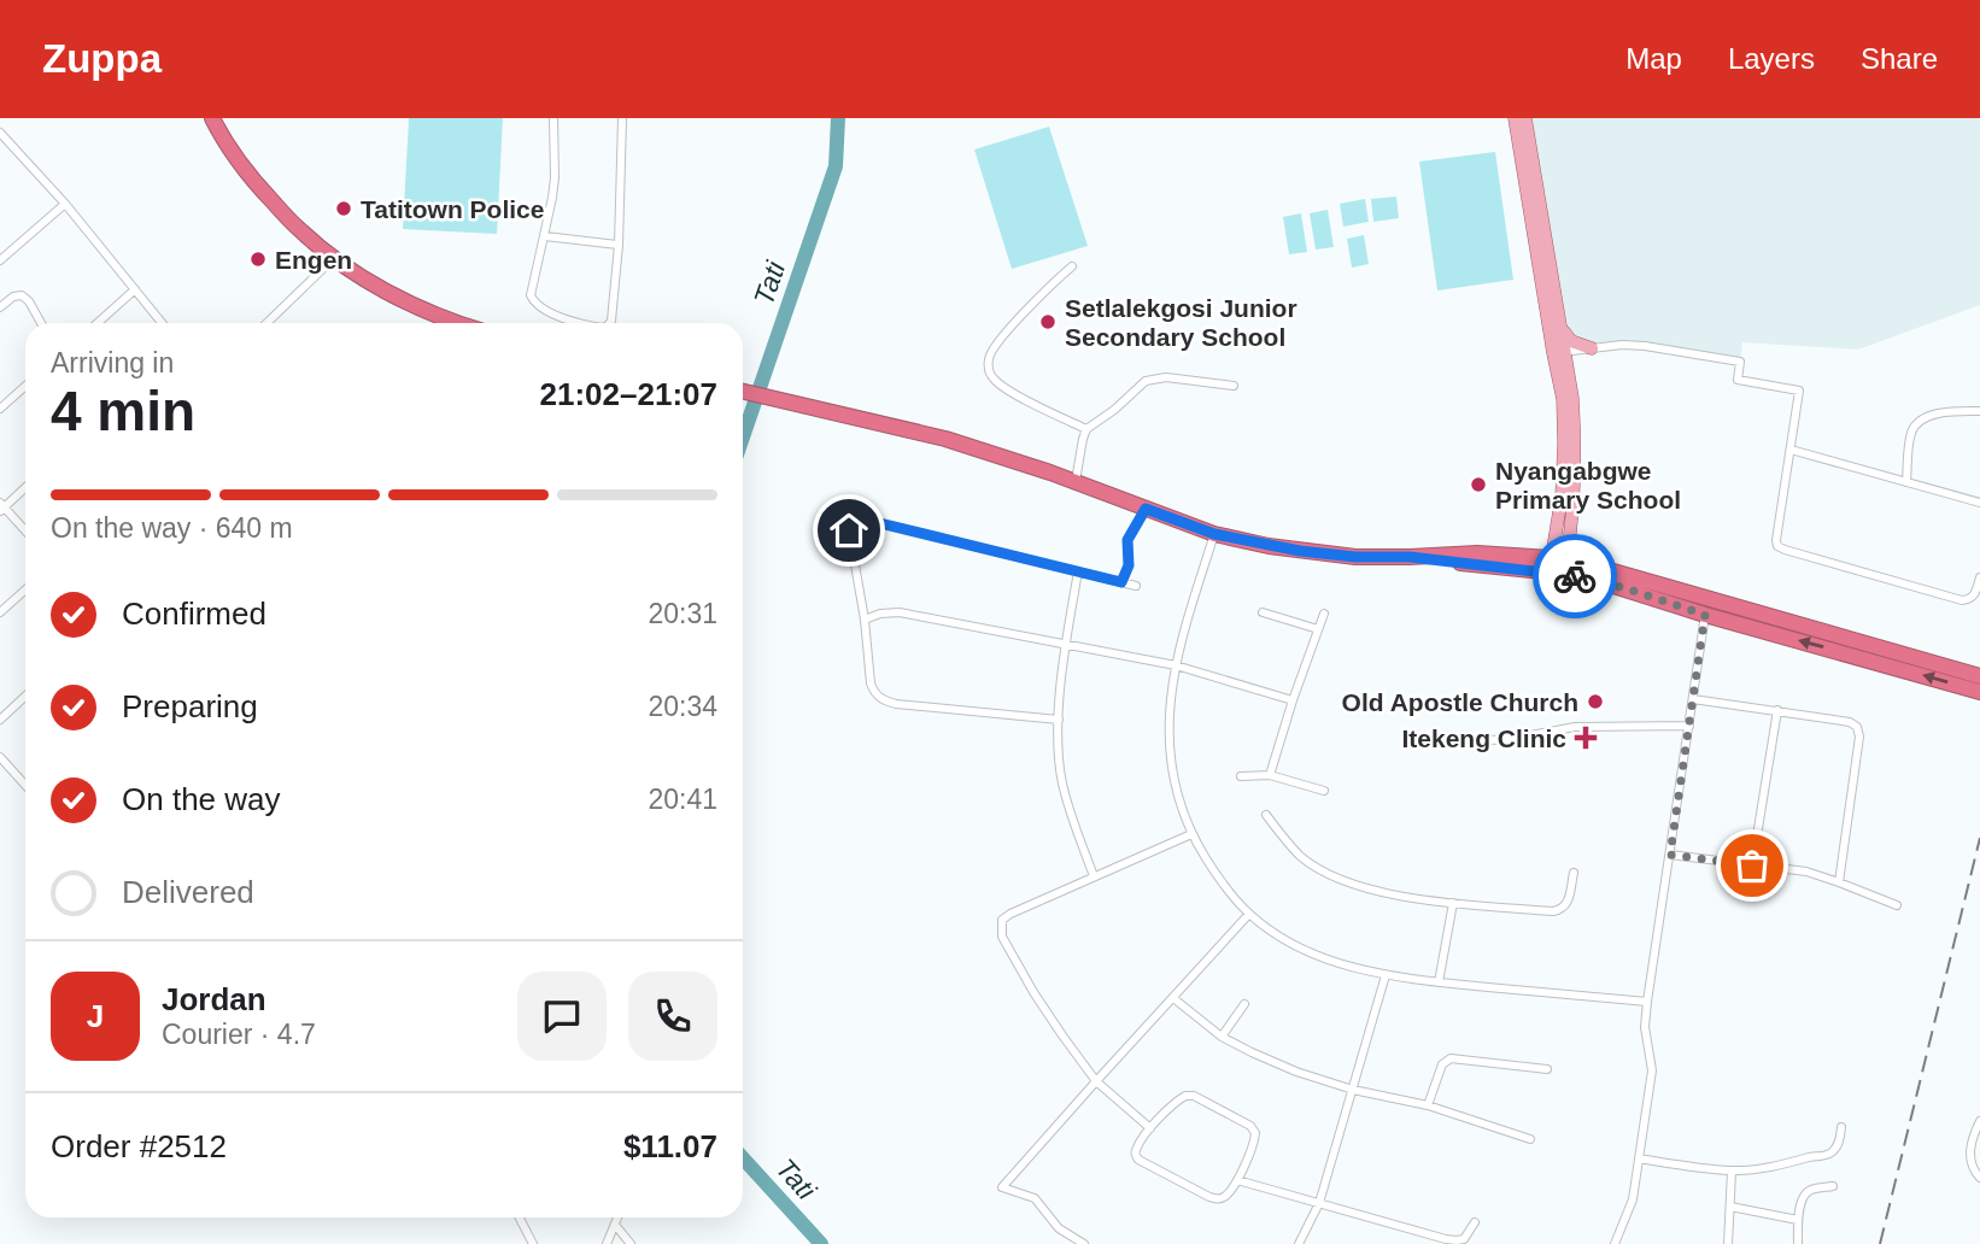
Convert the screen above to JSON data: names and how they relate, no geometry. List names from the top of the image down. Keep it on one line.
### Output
{"water":["Tati"],"places":{"other":["Tatitown Police","Engen","Setlalekgosi Junior Secondary School","Nyangabgwe Primary School","Old Apostle Church"],"health":["Itekeng Clinic"]},"page":{"header":"Zuppa","nav":["Map","Layers","Share"],"heading":["4 min","Arriving in","21:02–21:07"],"panel":["Jordan","Courier · 4.7","Order #2512","$11.07"],"bar":"On the way · 640 m","list":[["Confirmed","20:31"],["Preparing","20:34"],["On the way","20:41"],"Delivered"],"round":"J"}}
